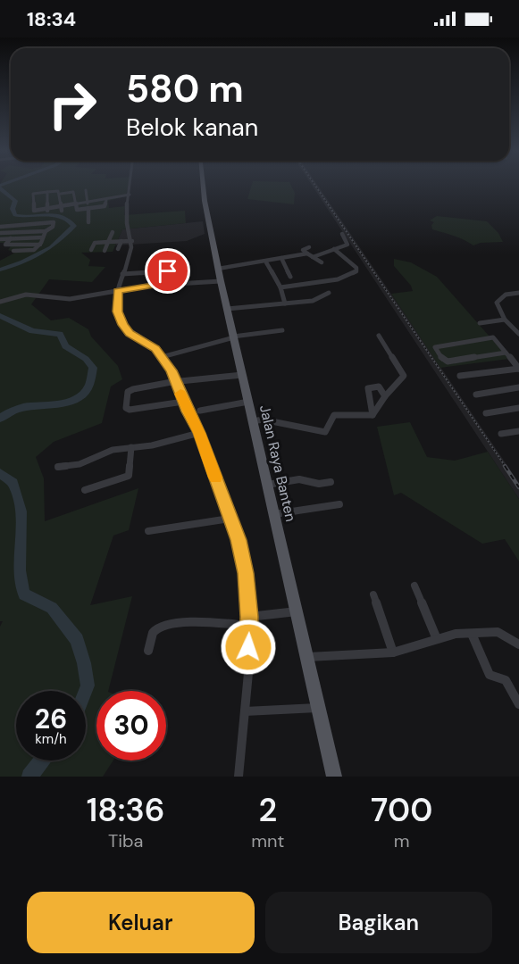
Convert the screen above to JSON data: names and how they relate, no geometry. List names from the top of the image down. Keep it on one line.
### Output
{"streets":{"main road":["Jalan Raya Banten"]},"page":{"status":"18:34","turn":["580 m","Belok kanan"],"speed":"26 km/h","limit":"30","eta":["18:36","Tiba","2","mnt","700","m"],"buttons":["Keluar","Bagikan"]}}
